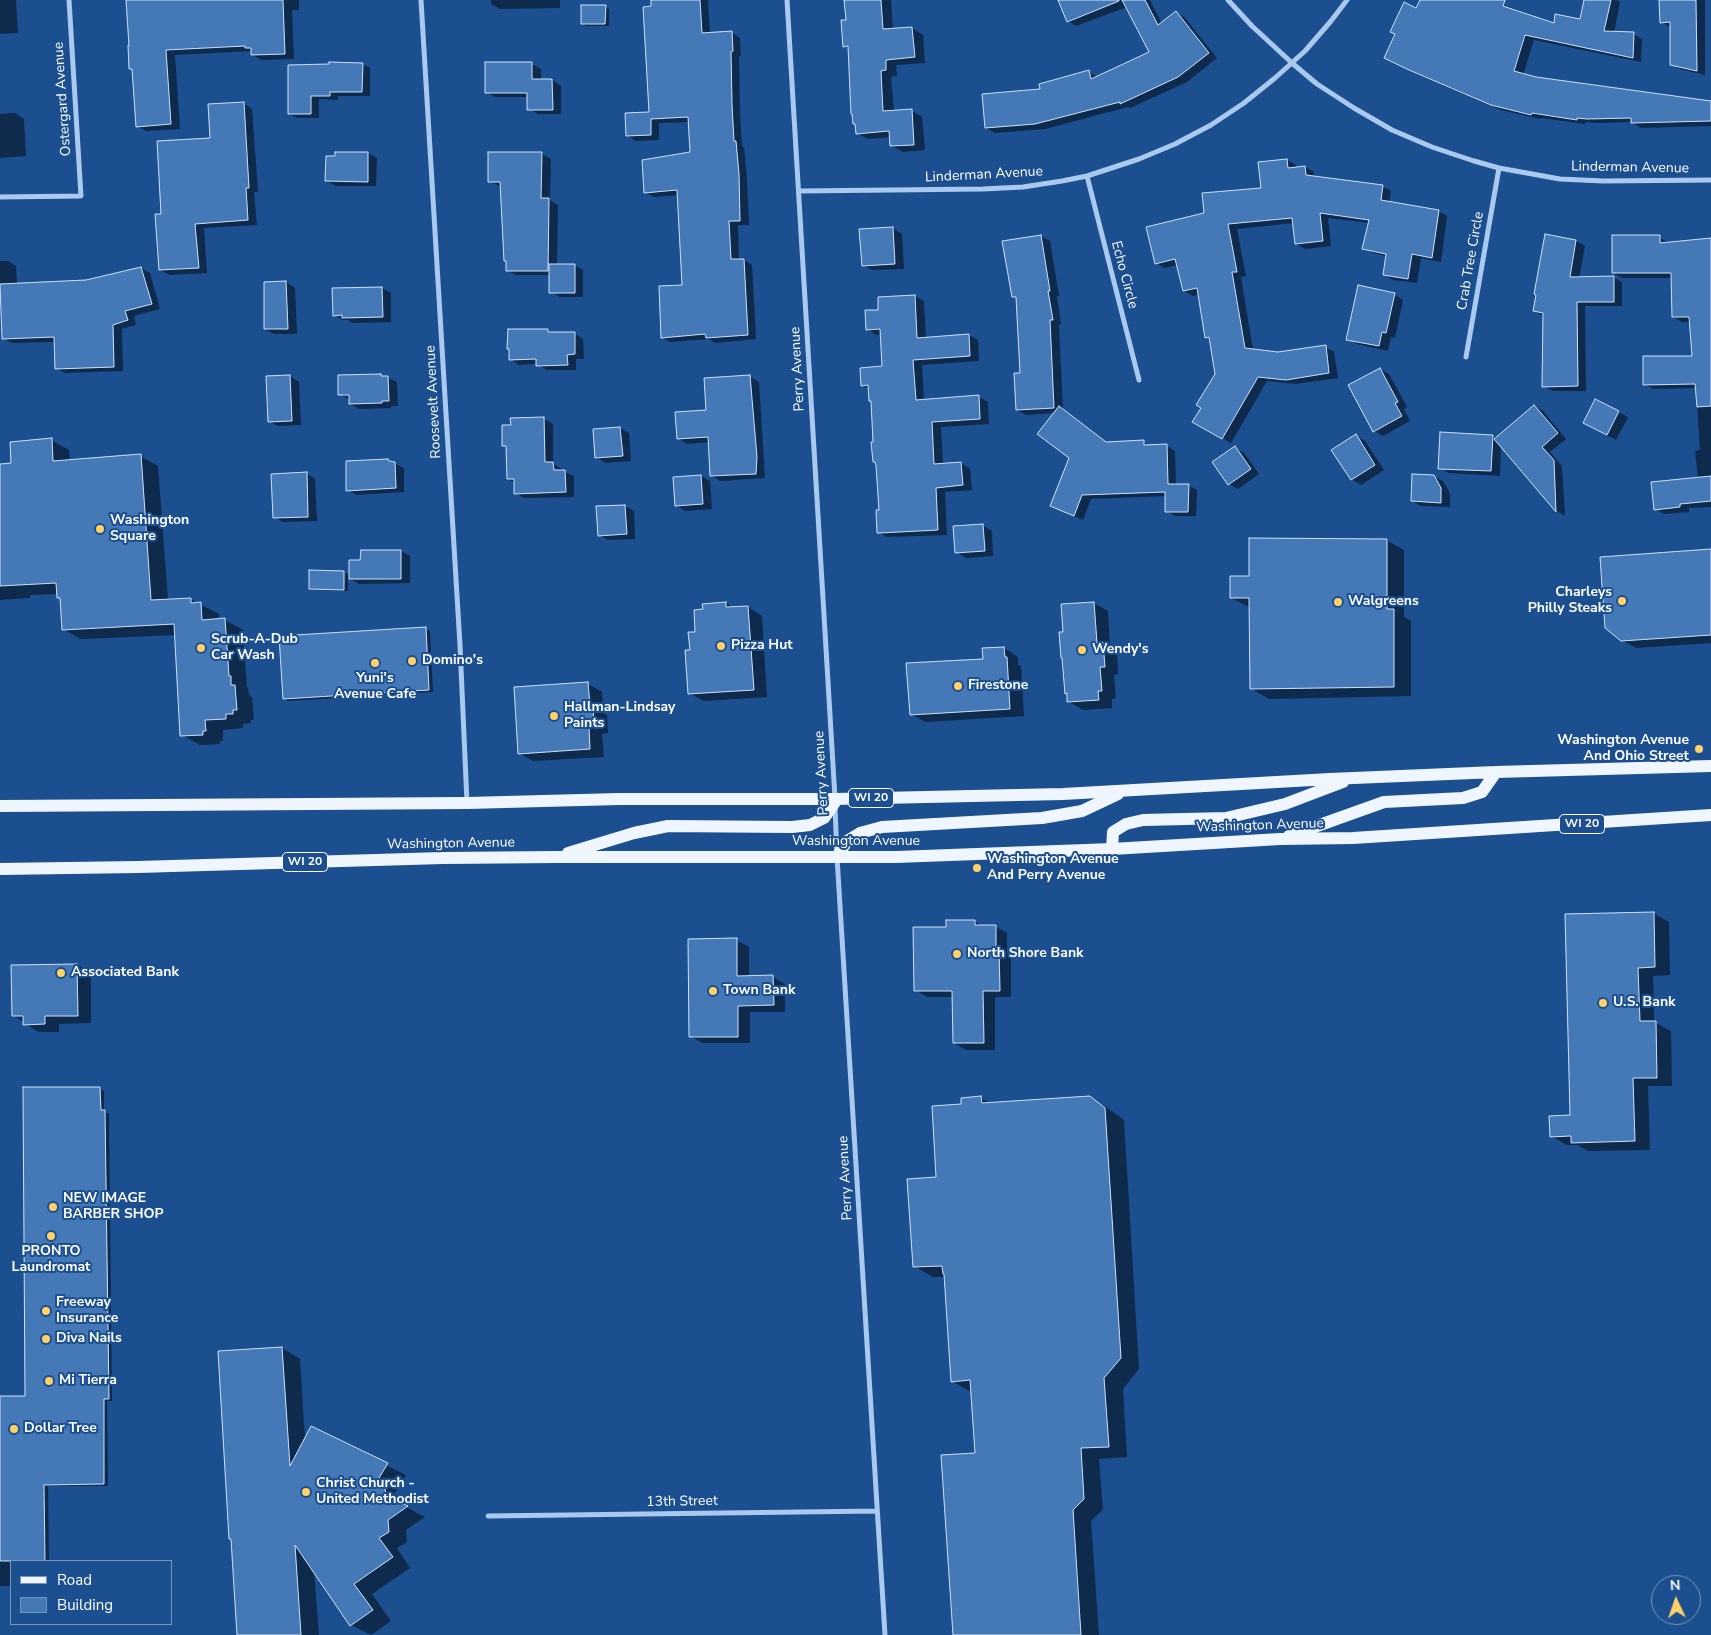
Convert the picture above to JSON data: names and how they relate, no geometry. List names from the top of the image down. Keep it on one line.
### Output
{"streets":{"main road":["WI 20","Washington Avenue"],"street":["Ostergard Avenue","Linderman Avenue","Crab Tree Circle","Echo Circle","Perry Avenue","Roosevelt Avenue","13th Street"]},"crossings":[["Linderman Avenue","Crab Tree Circle"],["Linderman Avenue","Echo Circle"],["Linderman Avenue","Perry Avenue"],["Perry Avenue","WI 20"],["Perry Avenue","Washington Avenue"],["Perry Avenue","13th Street"],["Roosevelt Avenue","WI 20"]],"places":["Washington Square","Charleys Philly Steaks","Walgreens","Pizza Hut","Scrub-A-Dub Car Wash","Wendy's","Domino's","Yuni's Avenue Cafe","Firestone","Hallman-Lindsay Paints","Washington Avenue And Ohio Street","Washington Avenue And Perry Avenue","North Shore Bank","Associated Bank","Town Bank","U.S. Bank","NEW IMAGE BARBER SHOP","PRONTO Laundromat","Freeway Insurance","Diva Nails","Mi Tierra","Dollar Tree","Christ Church - United Methodist"],"legend":["Road","Building"],"north":"top"}
